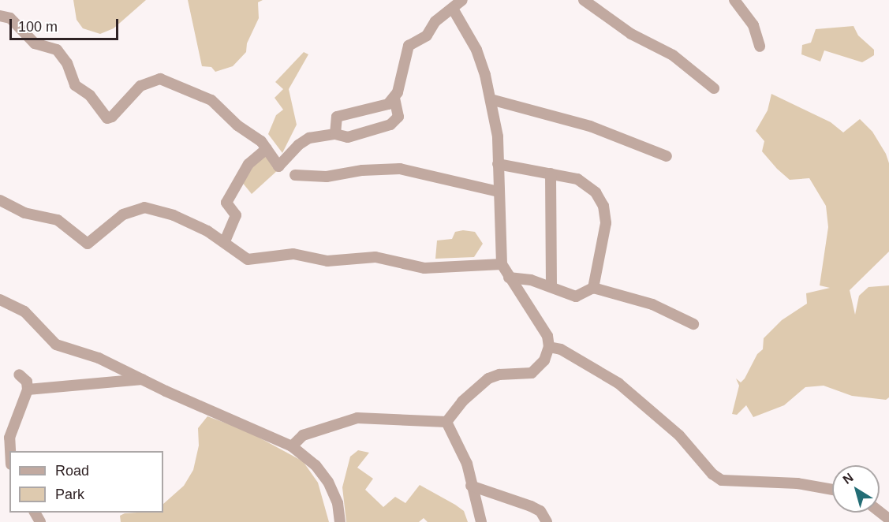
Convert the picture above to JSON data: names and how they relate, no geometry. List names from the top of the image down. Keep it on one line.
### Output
{"legend":["Road","Park"],"scale_bar":"100 m","north":"top left"}
